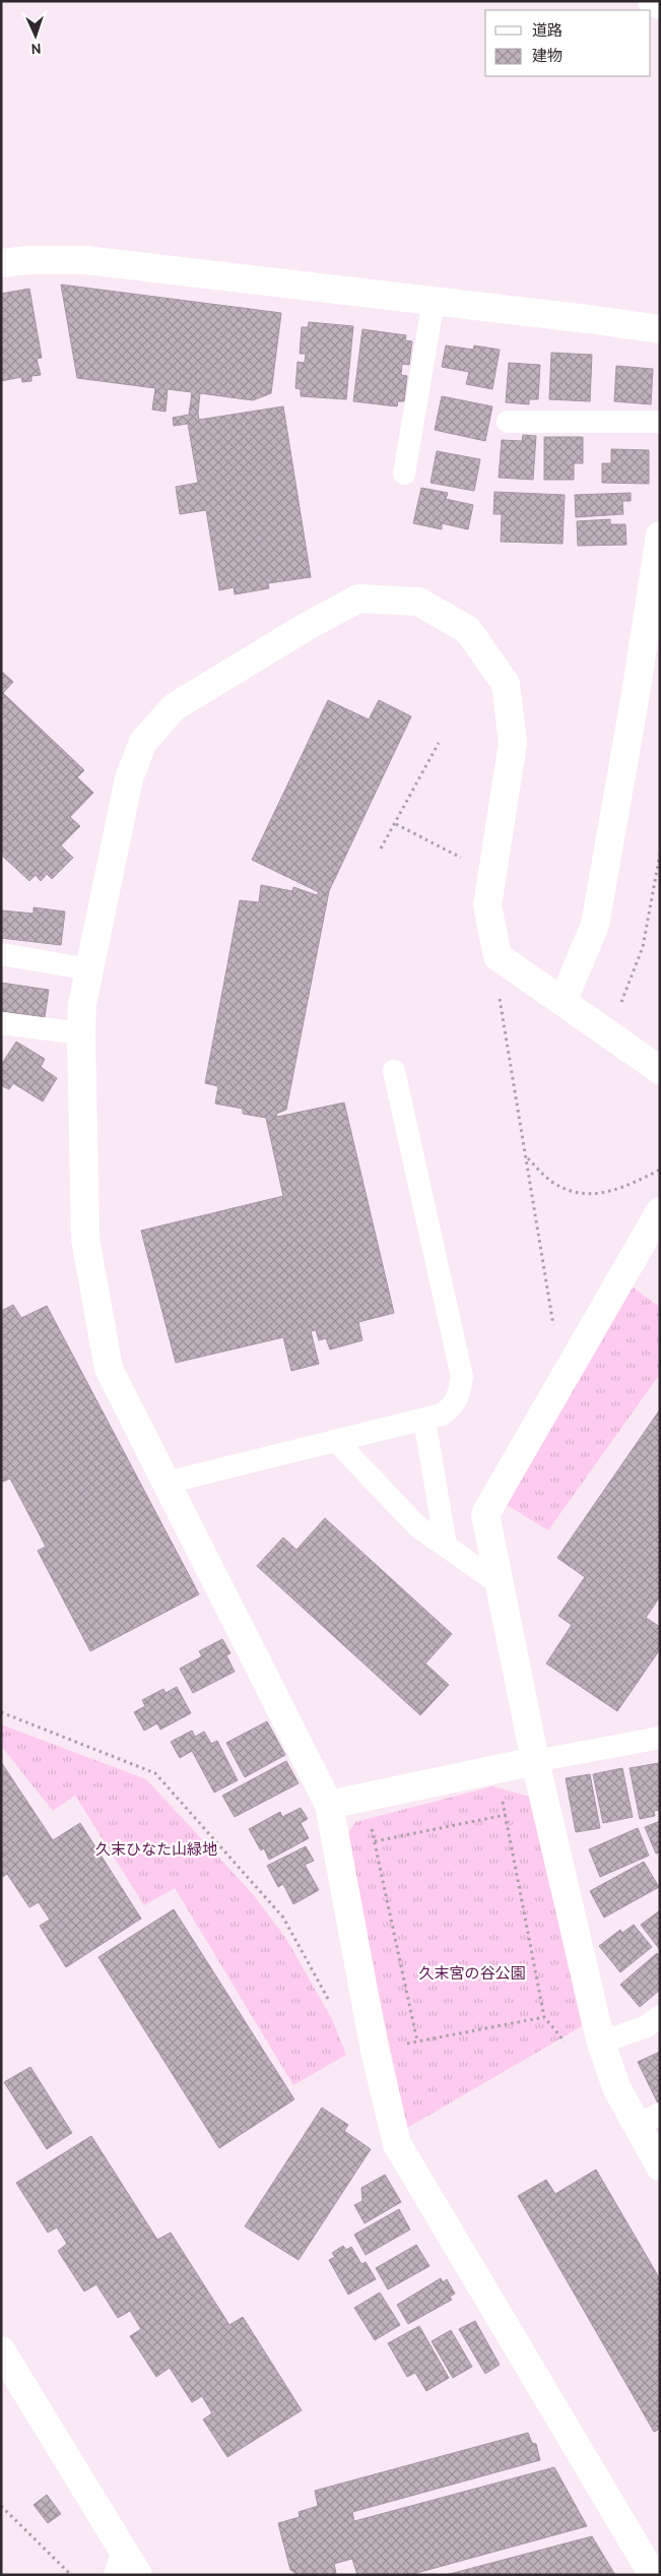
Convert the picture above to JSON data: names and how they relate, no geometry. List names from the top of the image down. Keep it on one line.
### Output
{"parks":["久末ひなた山緑地","久末宮の谷公園"],"legend":["道路","建物"],"north":"bottom"}
